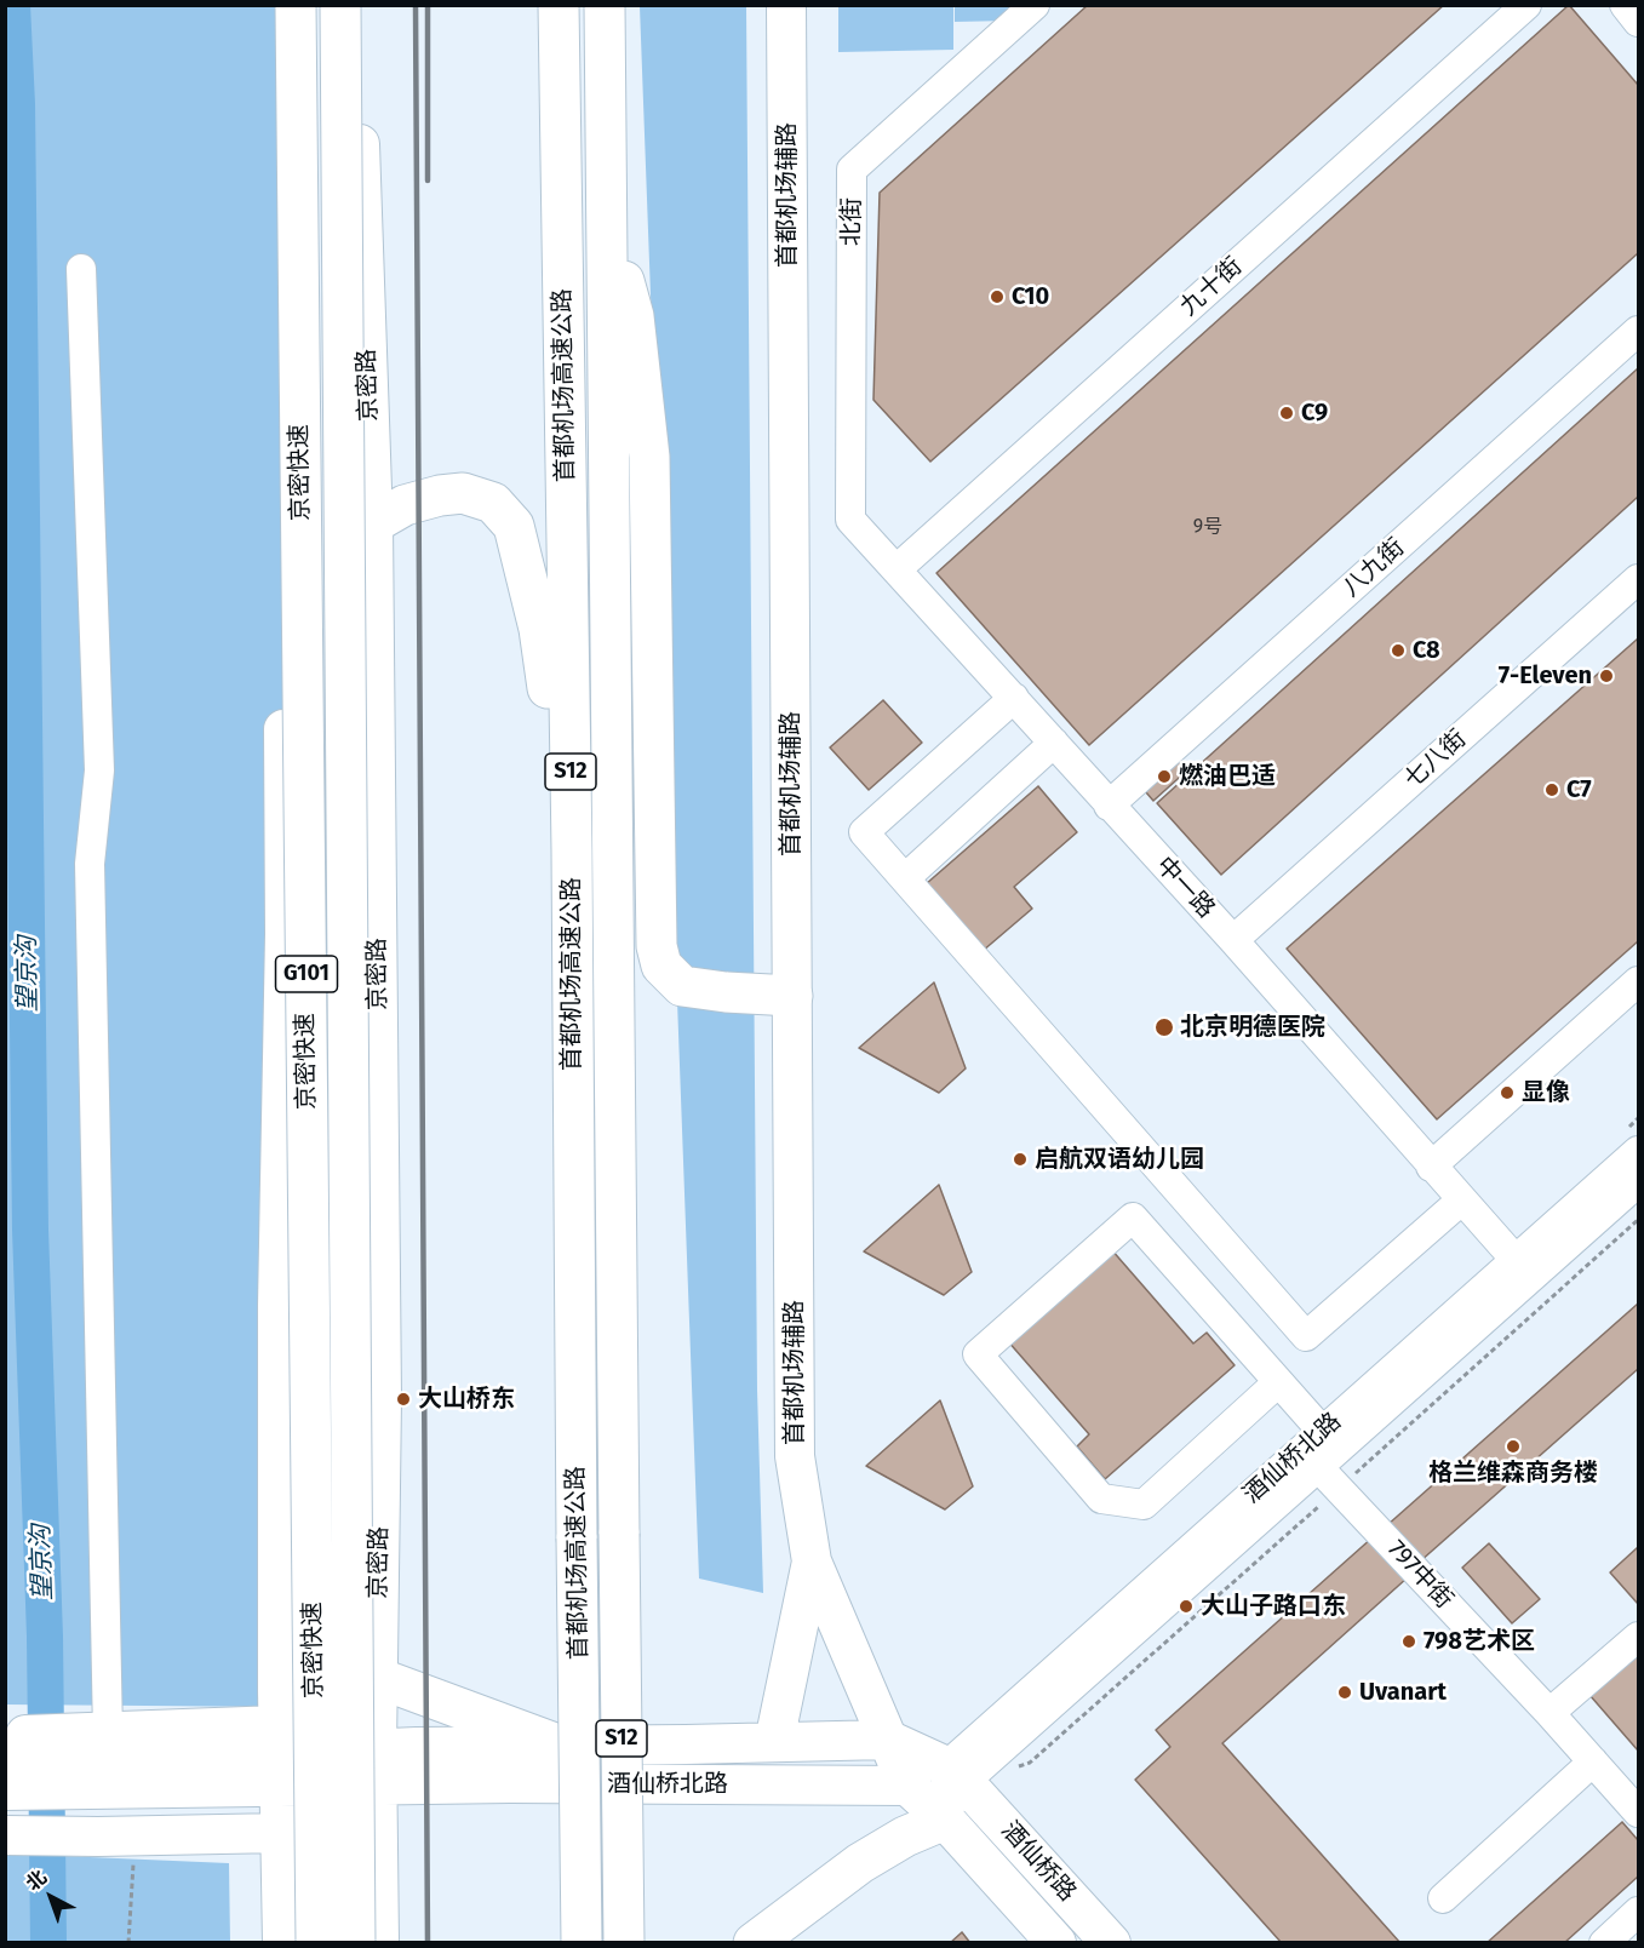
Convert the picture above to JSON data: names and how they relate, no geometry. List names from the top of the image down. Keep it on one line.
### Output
{"streets":{"highway":["首都机场高速公路","京密快速","S12","G101"],"main road":["首都机场辅路","京密路","酒仙桥北路","酒仙桥路"],"street":["北街","九十街","八九街","七八街","中一路","797中街"]},"crossings":[["北街","中一路"],["九十街","中一路"],["京密路","酒仙桥北路"],["八九街","中一路"],["七八街","中一路"],["中一路","酒仙桥北路"],["酒仙桥北路","797中街"],["酒仙桥北路","酒仙桥路"]],"water":["望京沟"],"places":["C10","C9","C8","7-Eleven","燃油巴适","C7","北京明德医院","显像","启航双语幼儿园","大山桥东","格兰维森商务楼","大山子路口东","798艺术区","Uvanart"],"house_numbers":["9号"],"north":"top left"}
